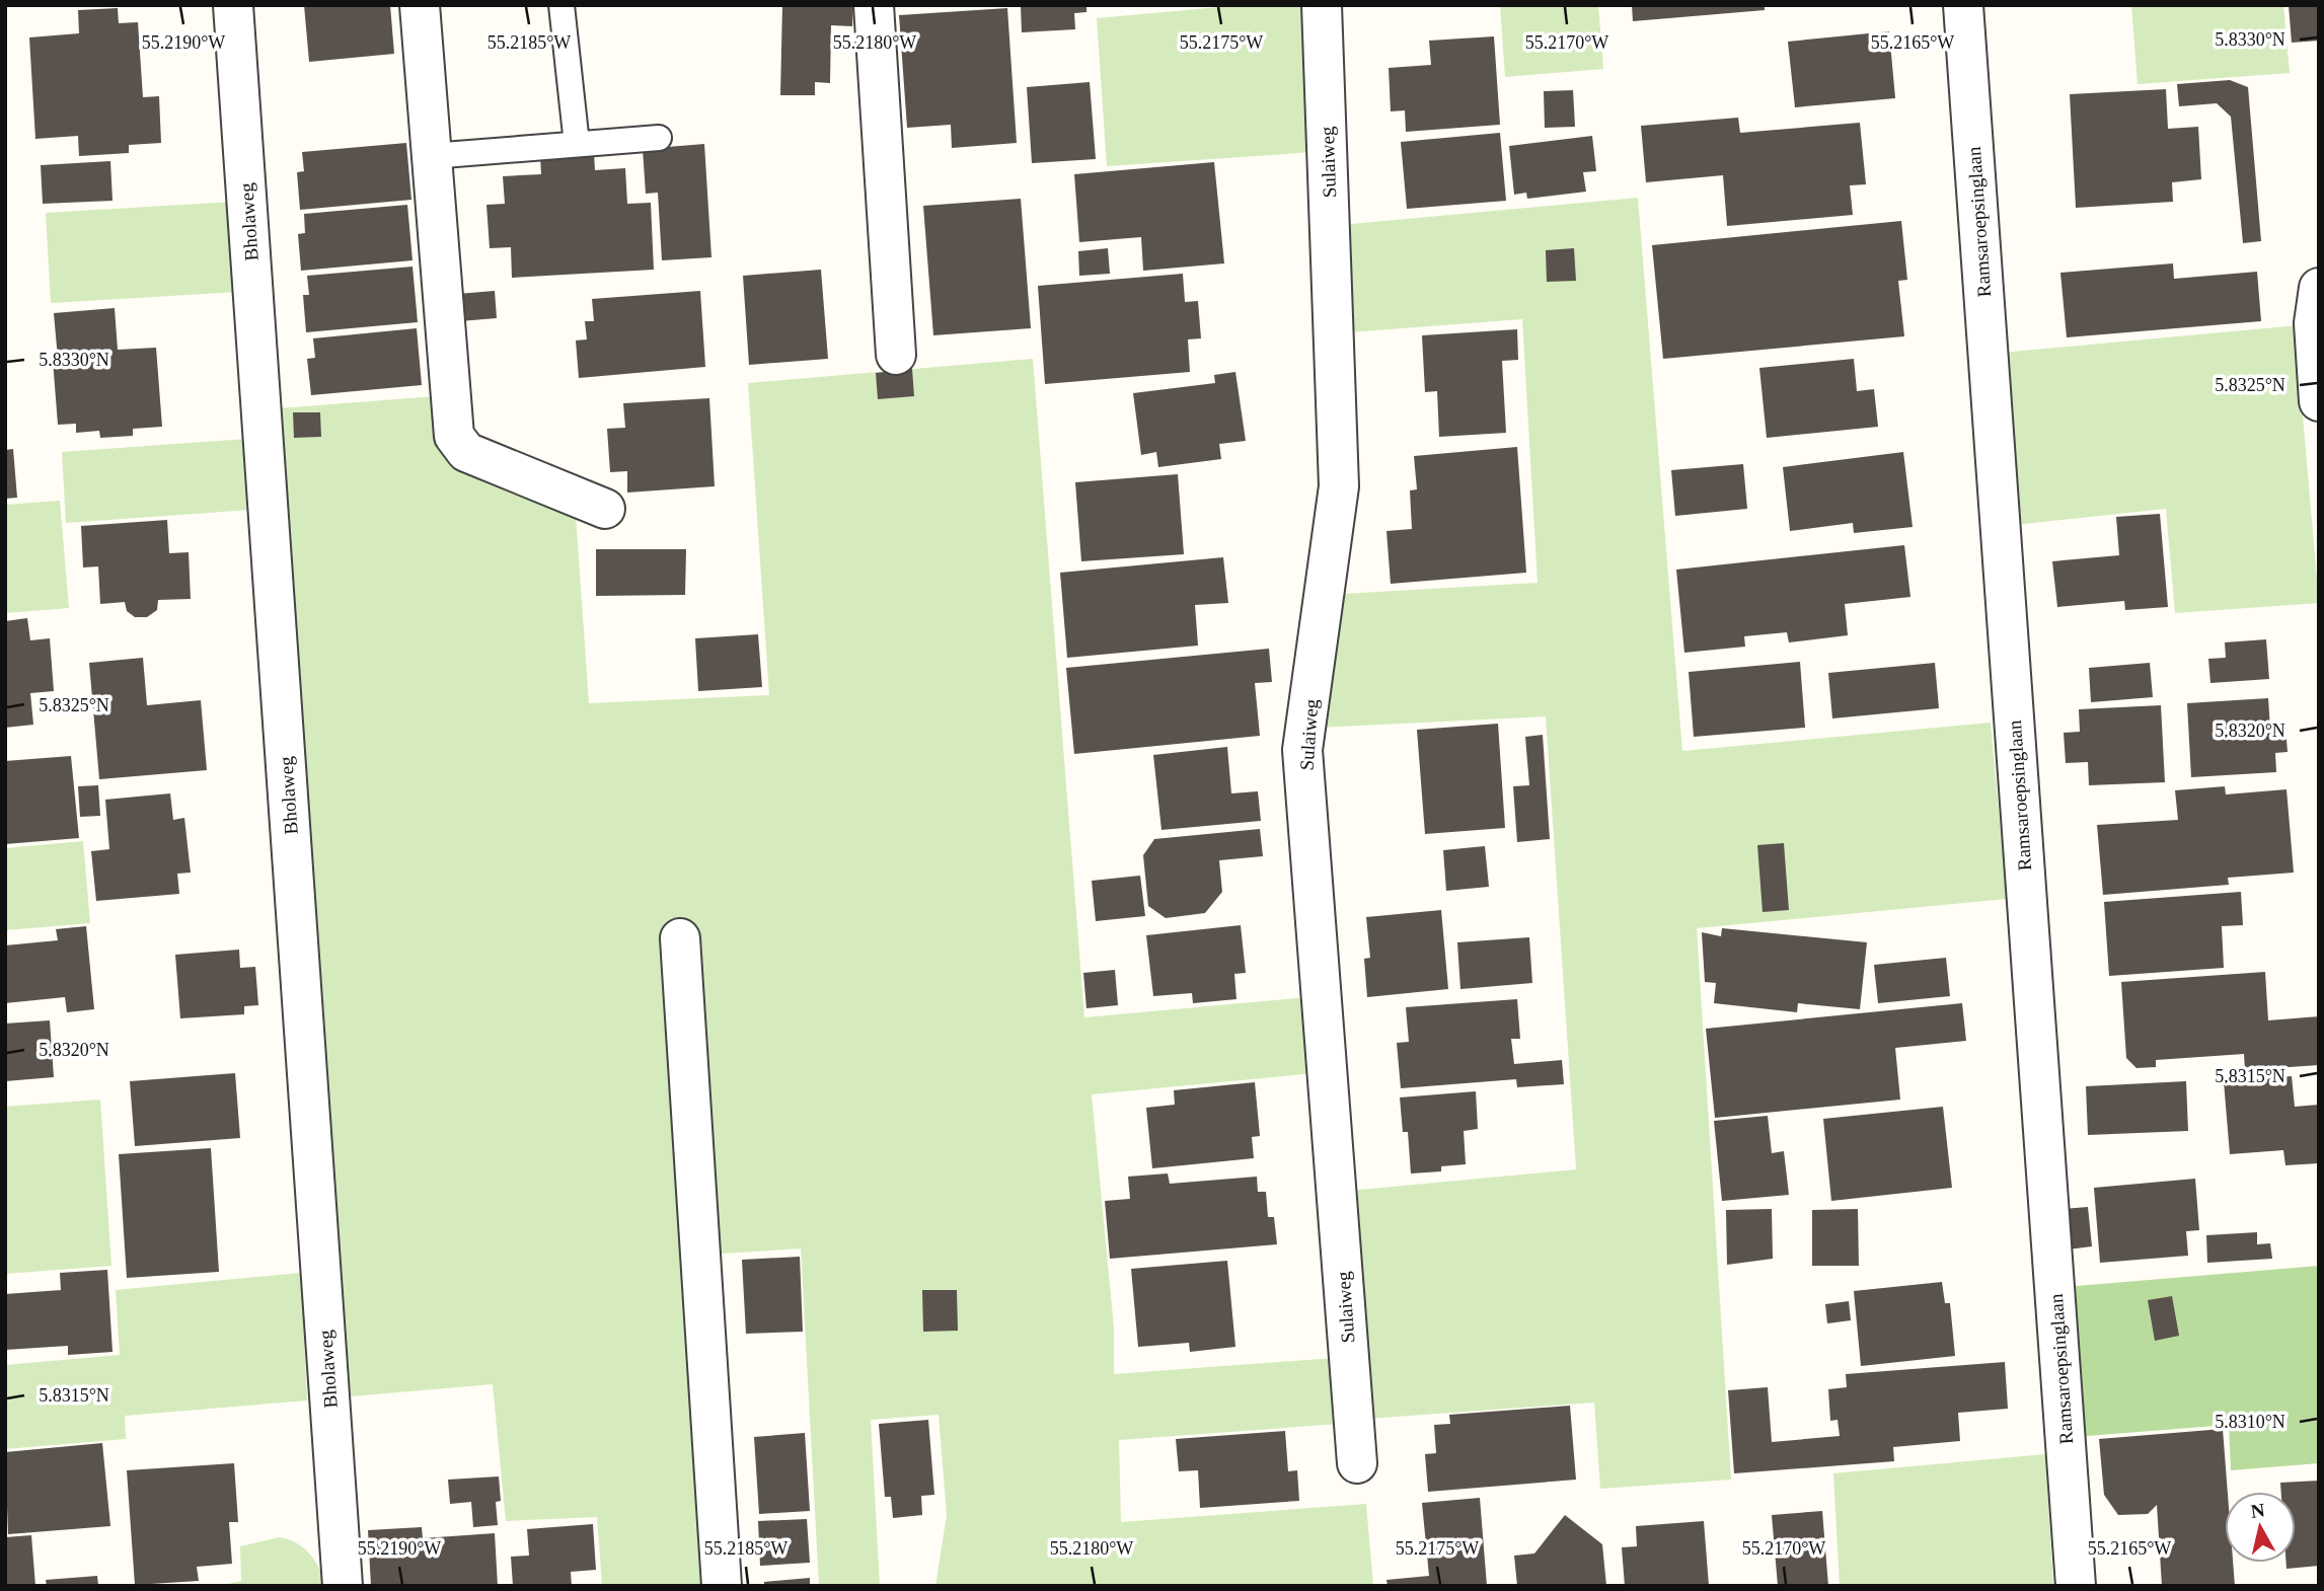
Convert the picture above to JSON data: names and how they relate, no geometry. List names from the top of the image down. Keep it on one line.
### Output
{"streets":{"street":["Sulaiweg","Bholaweg","Ramsaroepsinglaan"]},"north":"top","coordinates":["5.8330°N","55.2190°W","55.2185°W","55.2180°W","55.2175°W","55.2170°W","55.2165°W","5.8325°N","5.8320°N","5.8315°N","5.8310°N"]}
